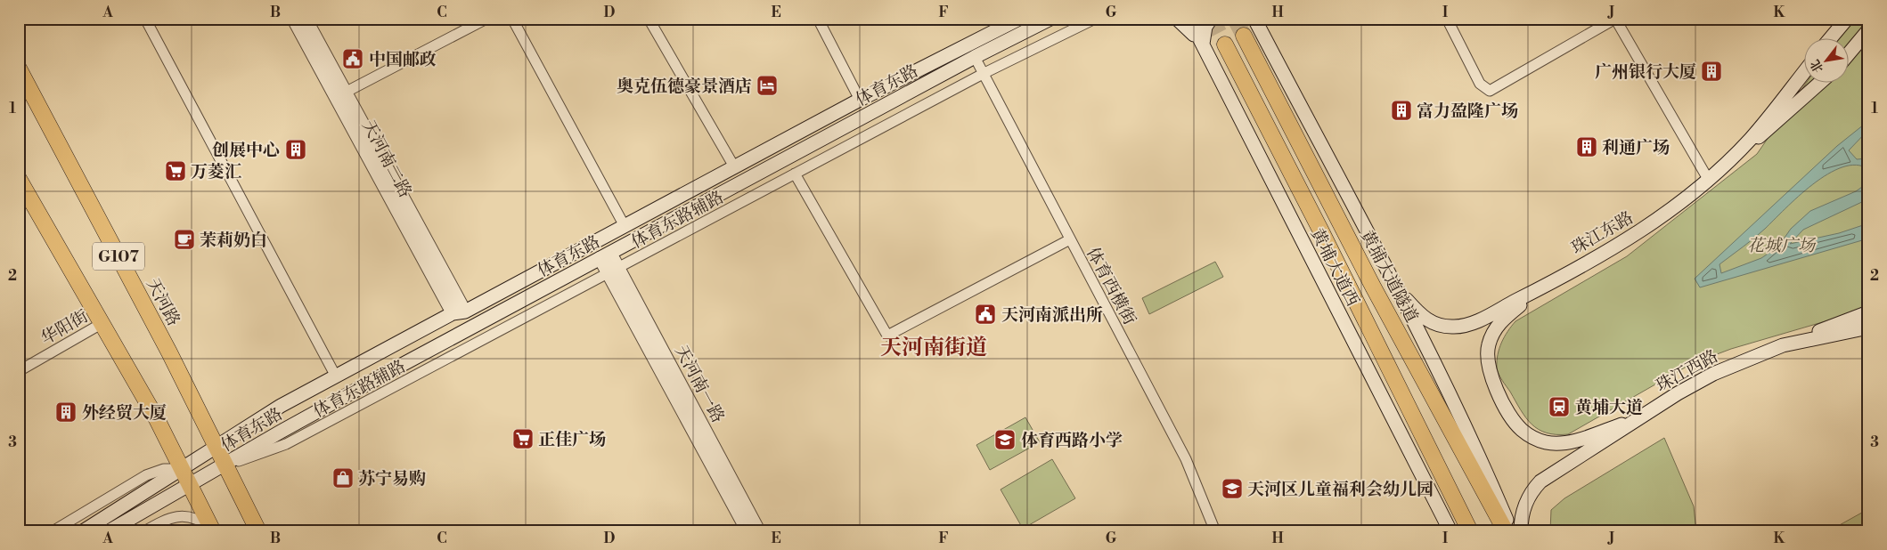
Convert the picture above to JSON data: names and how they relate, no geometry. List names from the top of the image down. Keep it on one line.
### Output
{"streets":{"main road":["体育东路","珠江东路","G107","黄埔大道西","黄埔大道隧道","天河路","珠江西路"],"street":["天河南二路","体育东路辅路","体育西横街","华阳街","天河南一路"]},"crossings":[["体育东路","天河南二路"],["体育东路","体育东路辅路"],["体育东路","G107"],["体育东路","体育西横街"],["体育东路","天河路"],["体育东路辅路","体育西横街"],["体育东路辅路","天河路"],["体育东路辅路","天河南一路"],["G107","华阳街"]],"districts":["天河南街道"],"parks":["花城广场"],"places":{"public building":["中国邮政","天河南派出所"],"building":["广州银行大厦","富力盈隆广场","利通广场","创展中心","外经贸大厦"],"hotel":["奥克伍德豪景酒店"],"supermarket":["万菱汇","正佳广场"],"cafe":["茉莉奶白"],"station":["黄埔大道"],"school or university":["体育西路小学","天河区儿童福利会幼儿园"],"shop":["苏宁易购"]},"north":"bottom left","grid":{"columns":["A","B","C","D","E","F","G","H","I","J","K"],"rows":["1","2","3"]}}
